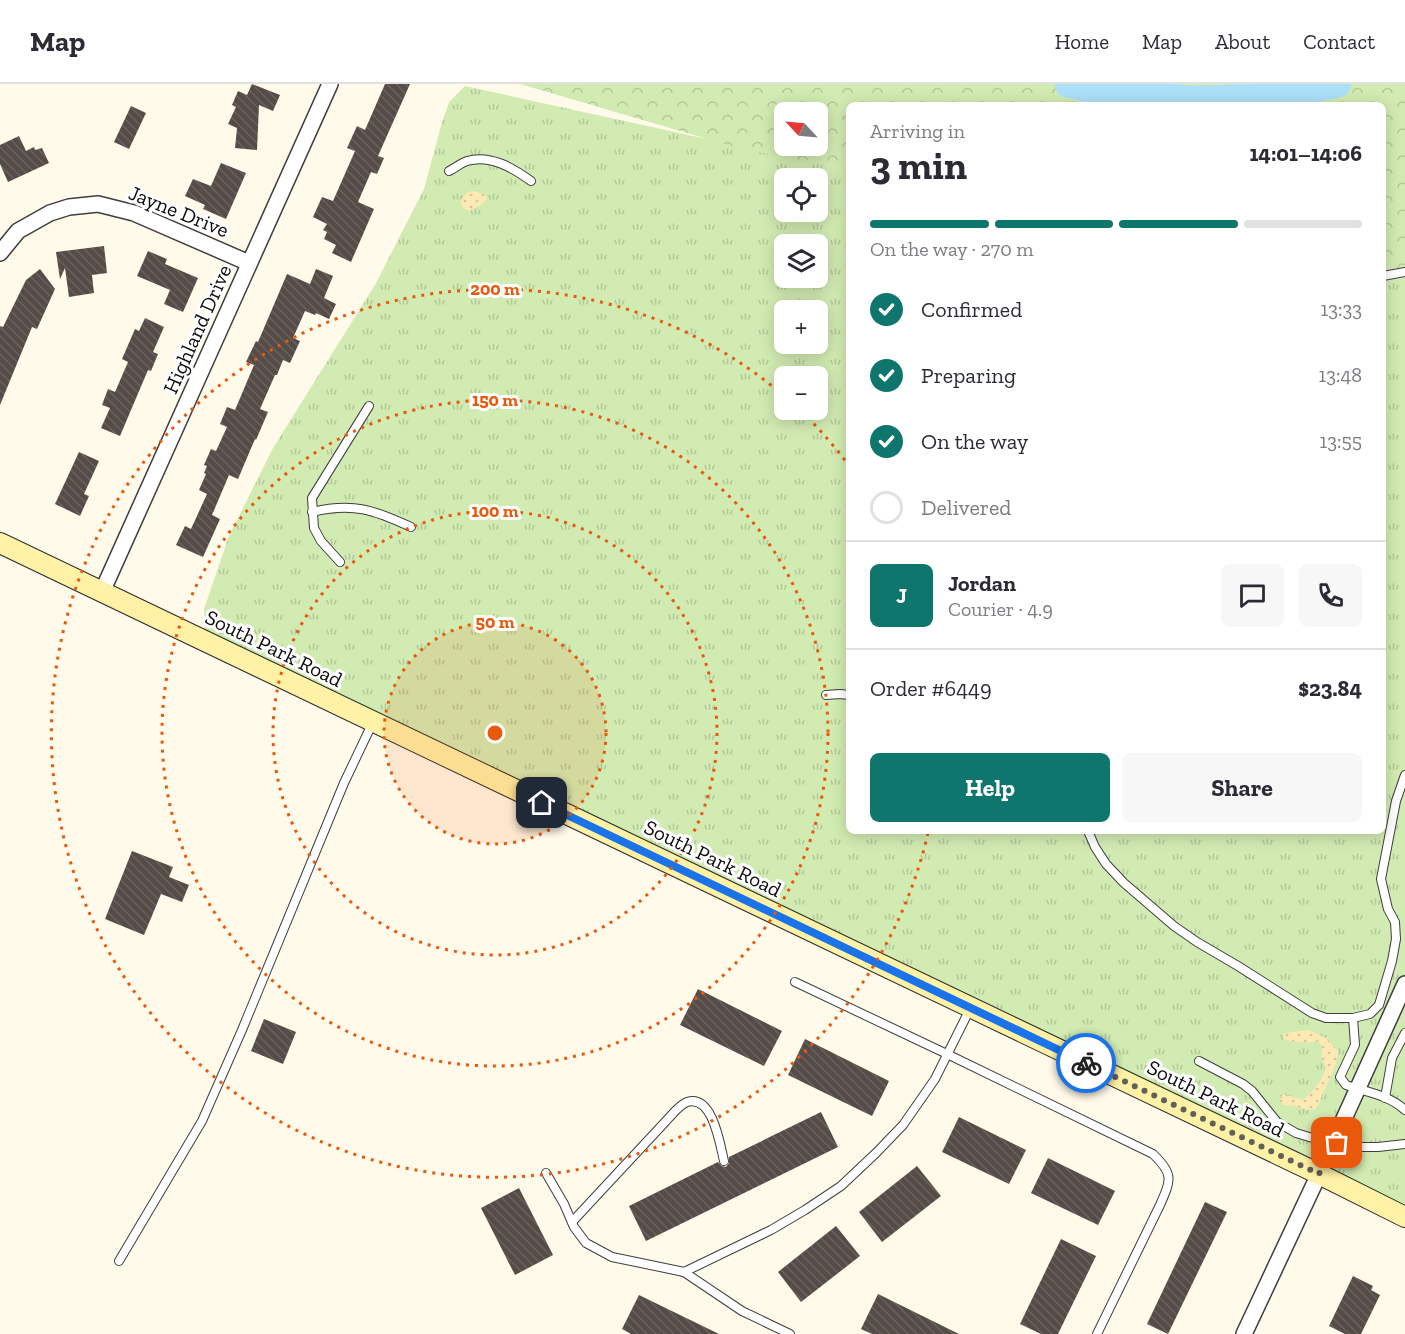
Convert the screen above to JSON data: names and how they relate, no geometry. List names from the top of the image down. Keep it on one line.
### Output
{"streets":{"street":["Jayne Drive","Highland Drive","South Park Road"]},"crossings":[["Jayne Drive","Highland Drive"],["Highland Drive","South Park Road"]],"north":"top left","page":{"header":"Map","nav":["Home","Map","About","Contact"],"map_buttons":["+","−"],"heading":["3 min","Arriving in","14:01–14:06"],"panel":["Jordan","Courier · 4.9","Order #6449","$23.84"],"bar":"On the way · 270 m","list":[["Confirmed","13:33"],["Preparing","13:48"],["On the way","13:55"],"Delivered"],"round":"J","buttons":["Help","Share"]},"rings":["200 m","150 m","100 m","50 m"]}
